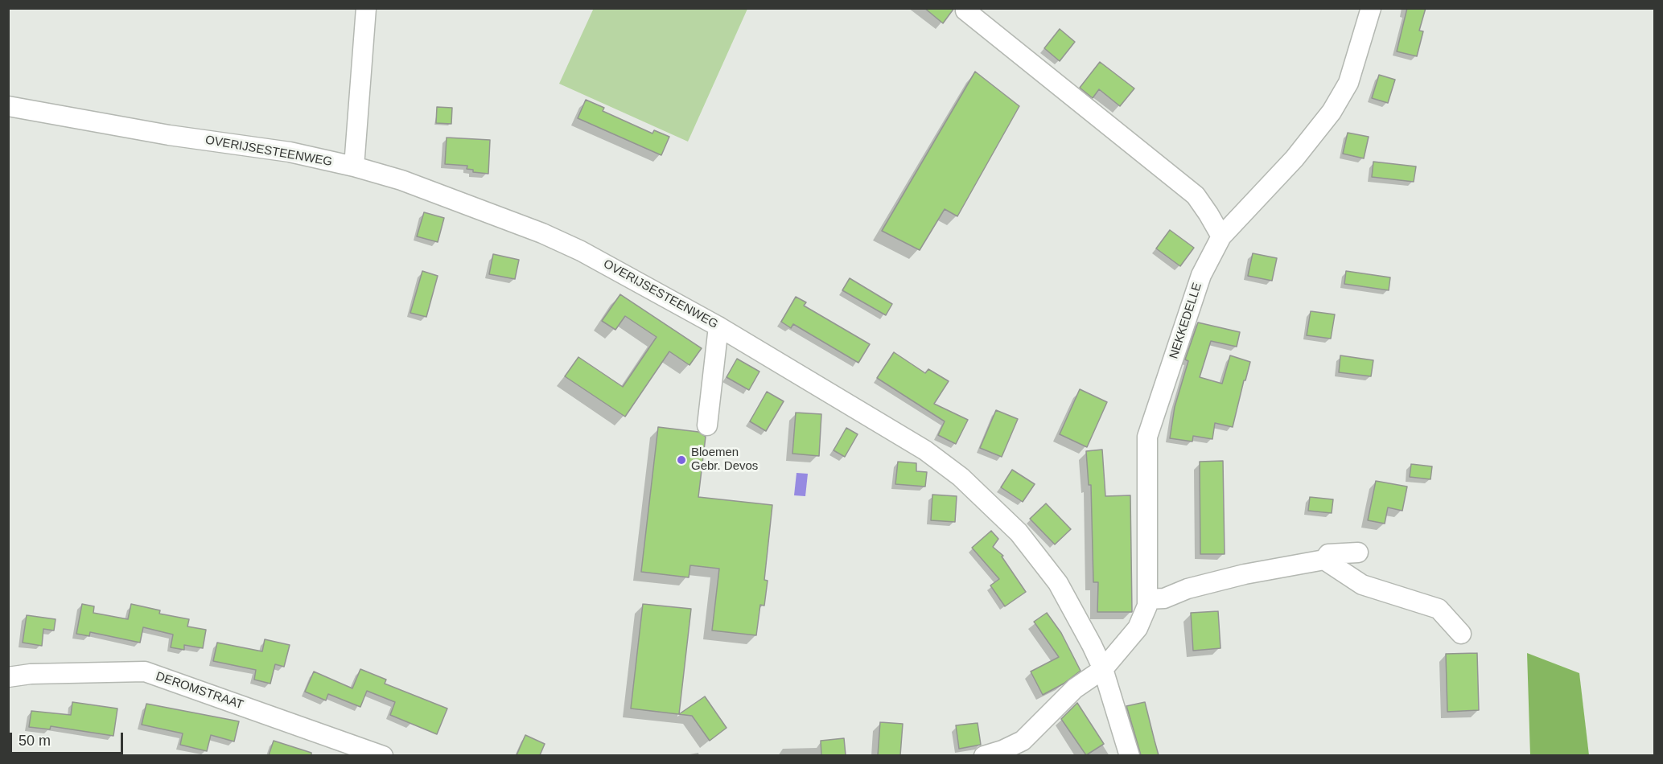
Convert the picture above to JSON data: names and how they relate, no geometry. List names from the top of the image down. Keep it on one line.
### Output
{"streets":{"street":["OVERIJSESTEENWEG","NEKKEDELLE","DEROMSTRAAT"]},"crossings":[["OVERIJSESTEENWEG","NEKKEDELLE"]],"places":["Bloemen Gebr. Devos"],"scale_bar":"50 m"}
